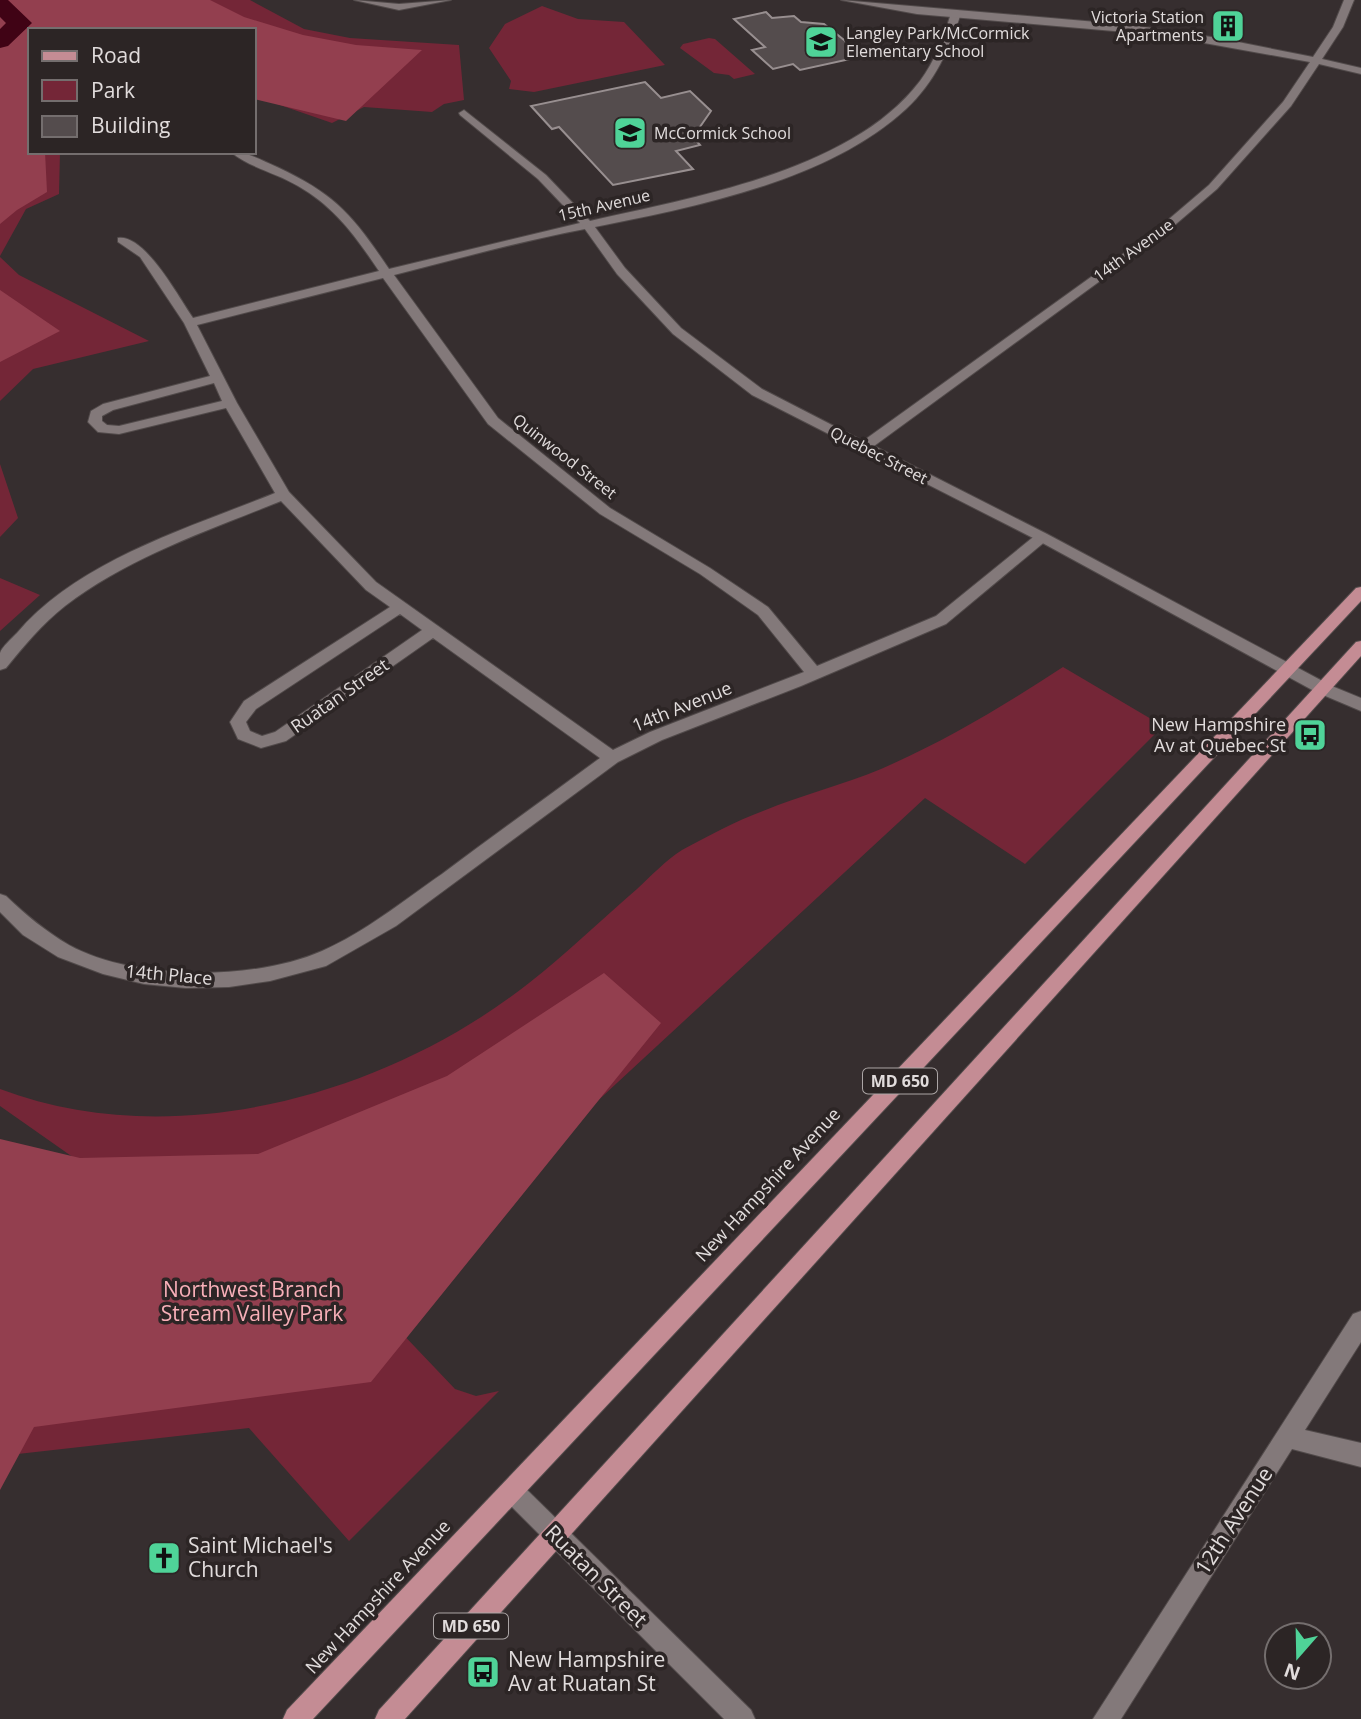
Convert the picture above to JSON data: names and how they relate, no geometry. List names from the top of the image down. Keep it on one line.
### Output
{"streets":{"main road":["MD 650","New Hampshire Avenue"],"street":["15th Avenue","14th Avenue","Quebec Street","Quinwood Street","Ruatan Street","14th Place","12th Avenue"]},"crossings":[["15th Avenue","Quebec Street"],["15th Avenue","Quinwood Street"],["14th Avenue","Quebec Street"],["14th Avenue","Quinwood Street"],["14th Avenue","14th Place"],["Quebec Street","MD 650"],["Quebec Street","New Hampshire Avenue"],["Ruatan Street","MD 650"],["Ruatan Street","New Hampshire Avenue"]],"parks":["Northwest Branch Stream Valley Park"],"places":{"building":["Victoria Station Apartments"],"school or university":["Langley Park/McCormick Elementary School","McCormick School"],"bus stop":["New Hampshire Av at Quebec St","New Hampshire Av at Ruatan St"],"church":["Saint Michael's Church"]},"legend":["Road","Park","Building"],"north":"bottom"}
